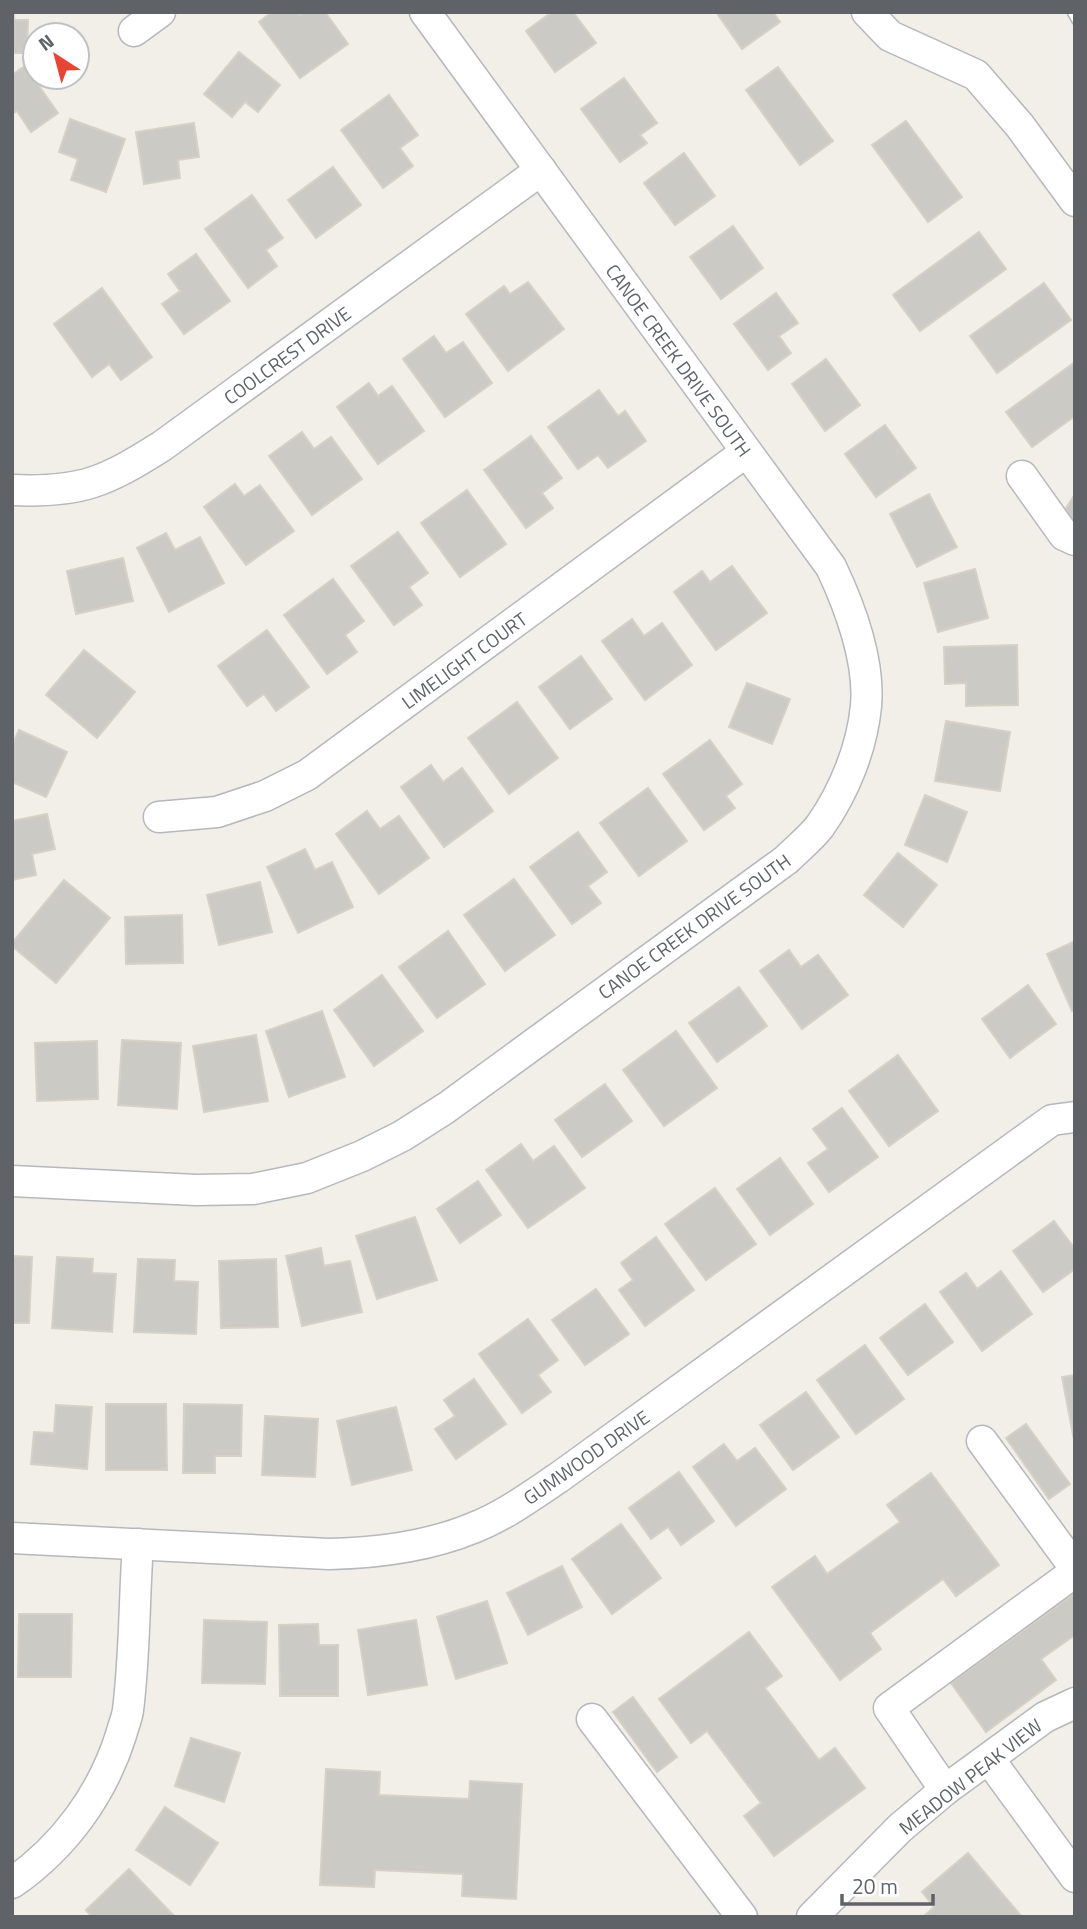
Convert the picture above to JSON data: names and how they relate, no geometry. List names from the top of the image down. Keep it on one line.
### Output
{"streets":{"street":["COOLCREST DRIVE","CANOE CREEK DRIVE SOUTH","LIMELIGHT COURT","GUMWOOD DRIVE","MEADOW PEAK VIEW"]},"crossings":[["COOLCREST DRIVE","CANOE CREEK DRIVE SOUTH"],["CANOE CREEK DRIVE SOUTH","LIMELIGHT COURT"]],"scale_bar":"20 m","north":"top left"}
